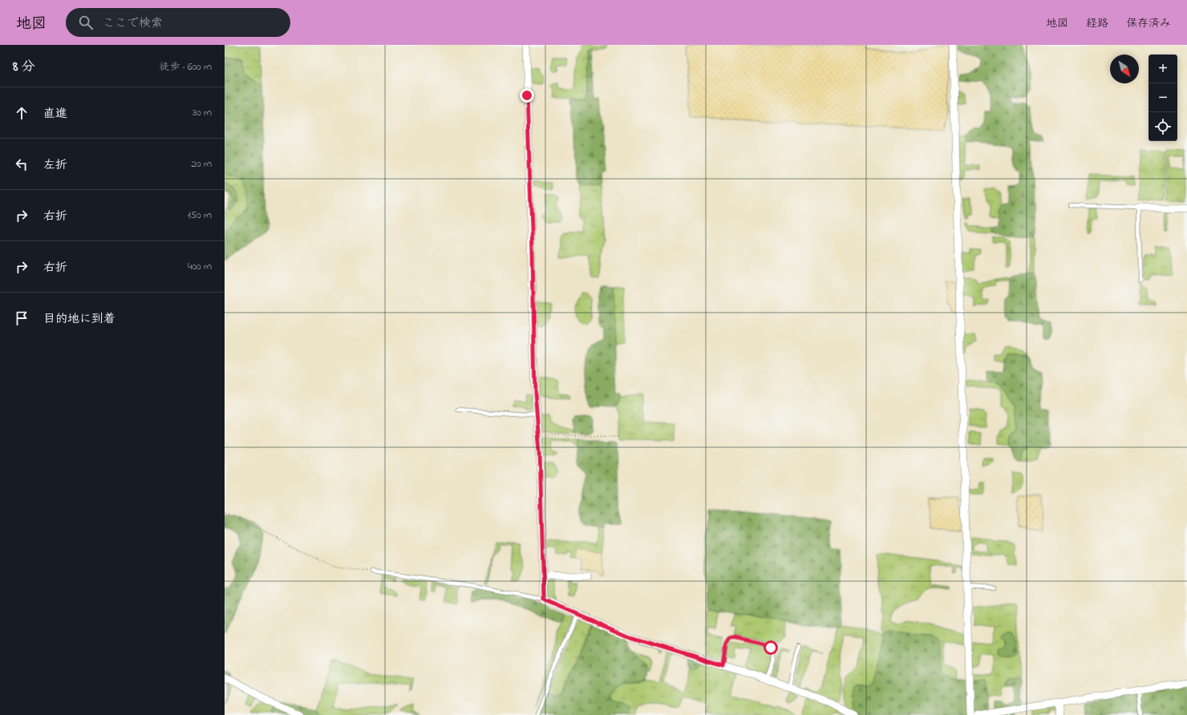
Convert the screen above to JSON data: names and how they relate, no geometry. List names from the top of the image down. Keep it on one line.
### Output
{"north":"bottom right","page":{"header":"地図","search":"ここで検索","nav":["地図","経路","保存済み"],"heading":["8 分","徒歩 · 600 m"],"map_buttons":["+","−"],"list":[["直進","30 m"],["左折","20 m"],["右折","150 m"],["右折","400 m"],"目的地に到着"]}}
